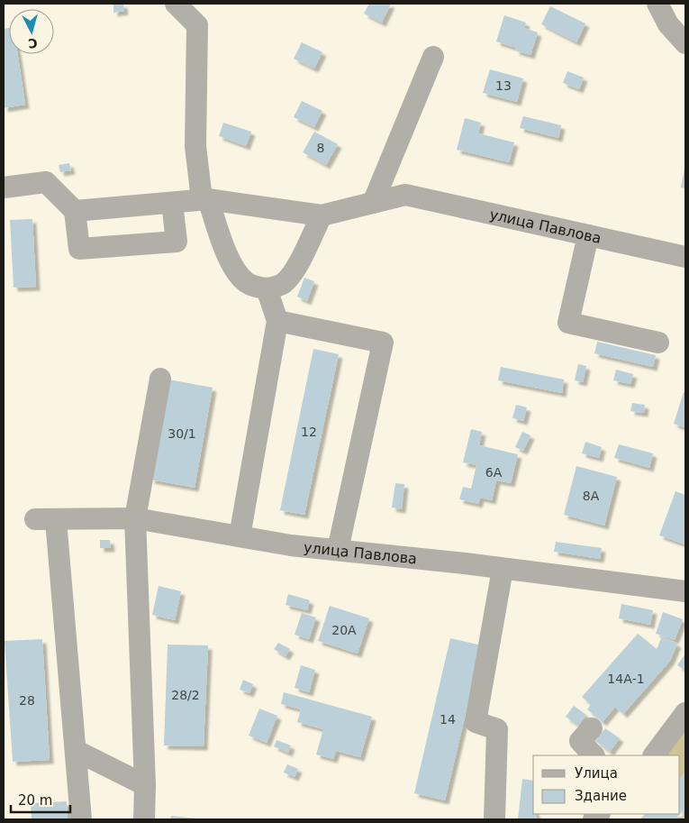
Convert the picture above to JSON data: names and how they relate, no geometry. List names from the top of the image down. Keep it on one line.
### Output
{"streets":{"street":["улица Павлова"]},"house_numbers":["13","8","12","30/1","6А","8А","20А","14А-1","28/2","28","14"],"legend":["Улица","Здание"],"scale_bar":"20 m","north":"bottom"}
